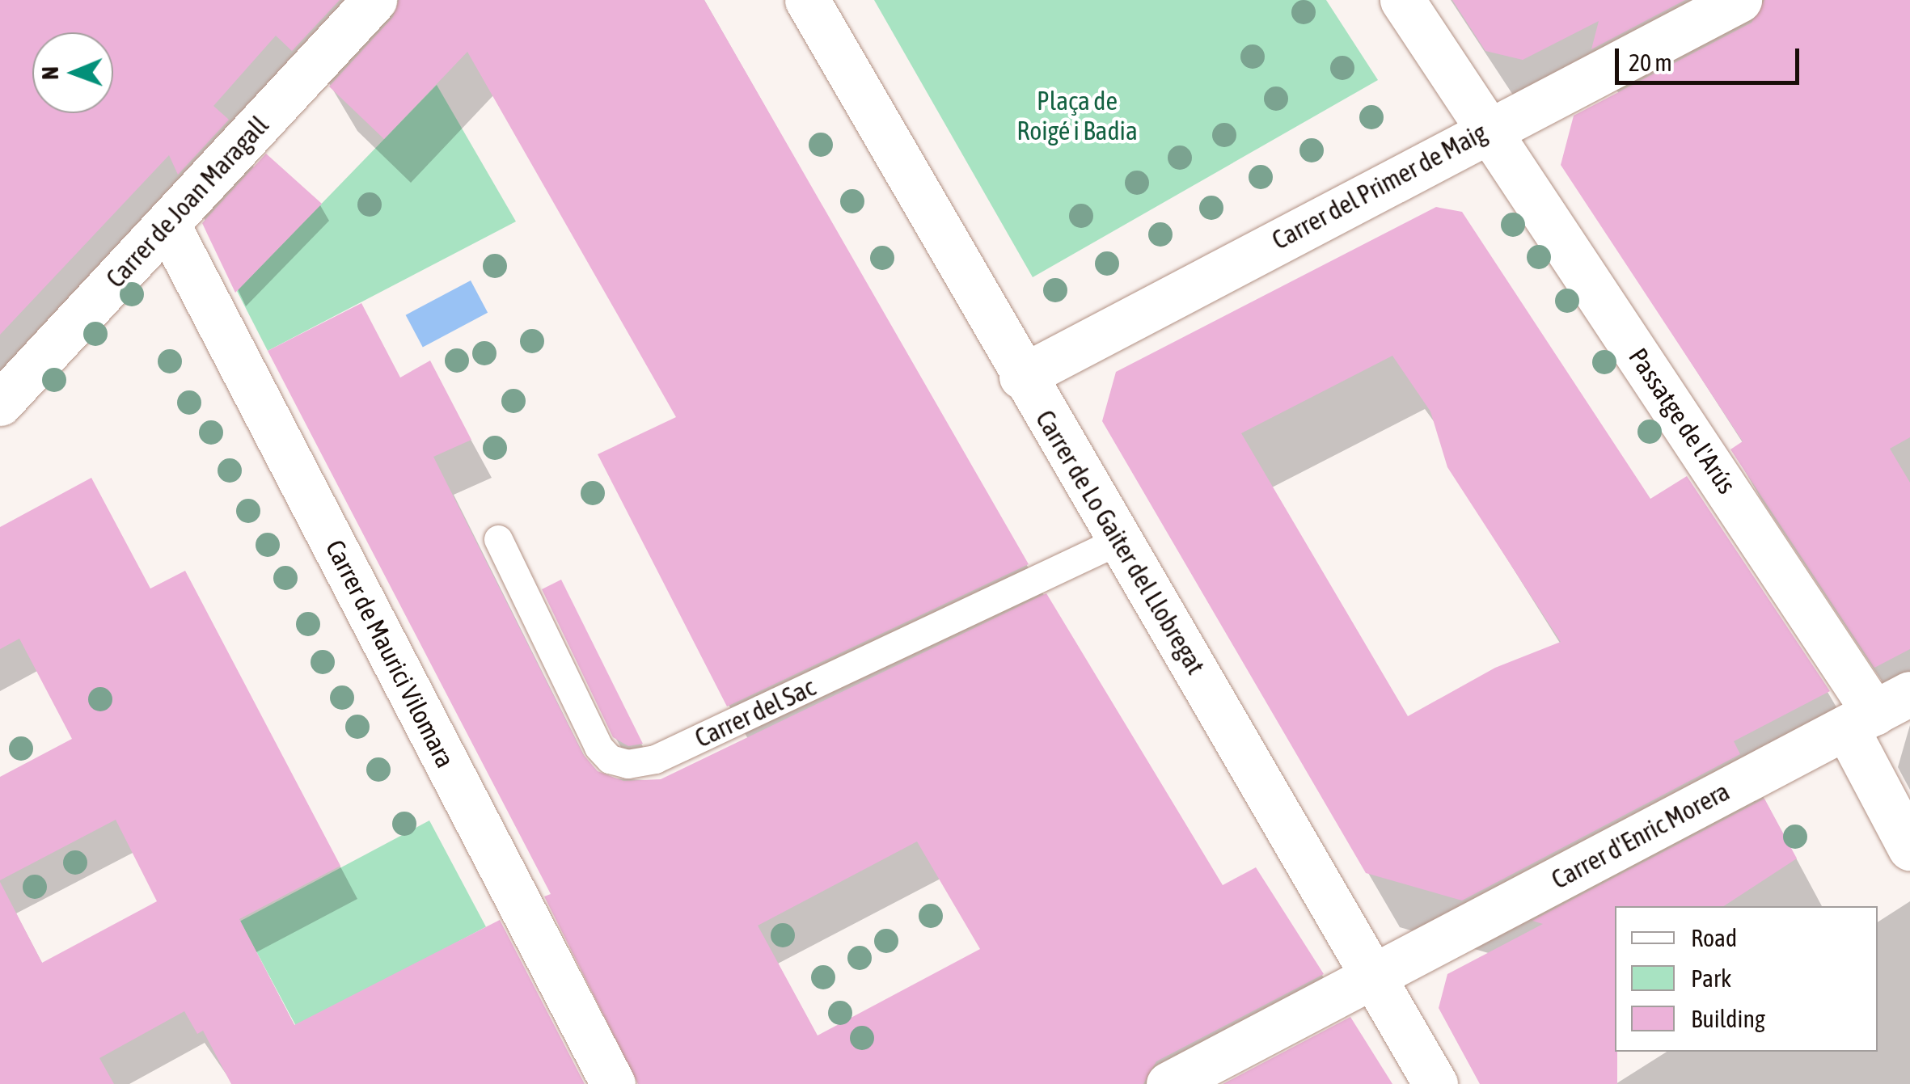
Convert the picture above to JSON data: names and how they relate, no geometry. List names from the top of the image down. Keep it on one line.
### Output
{"streets":{"street":["Carrer del Primer de Maig","Carrer de Joan Maragall","Passatge de l'Arús","Carrer de Lo Gaiter del Llobregat","Carrer de Maurici Vilomara","Carrer d'Enric Morera"],"lane":["Carrer del Sac"]},"crossings":[["Carrer del Primer de Maig","Passatge de l'Arús"],["Carrer del Primer de Maig","Carrer de Lo Gaiter del Llobregat"],["Carrer de Joan Maragall","Carrer de Maurici Vilomara"],["Passatge de l'Arús","Carrer d'Enric Morera"],["Carrer de Lo Gaiter del Llobregat","Carrer del Sac"],["Carrer de Lo Gaiter del Llobregat","Carrer d'Enric Morera"]],"parks":["Plaça de Roigé i Badia"],"legend":["Road","Park","Building"],"scale_bar":"20 m","north":"left"}
